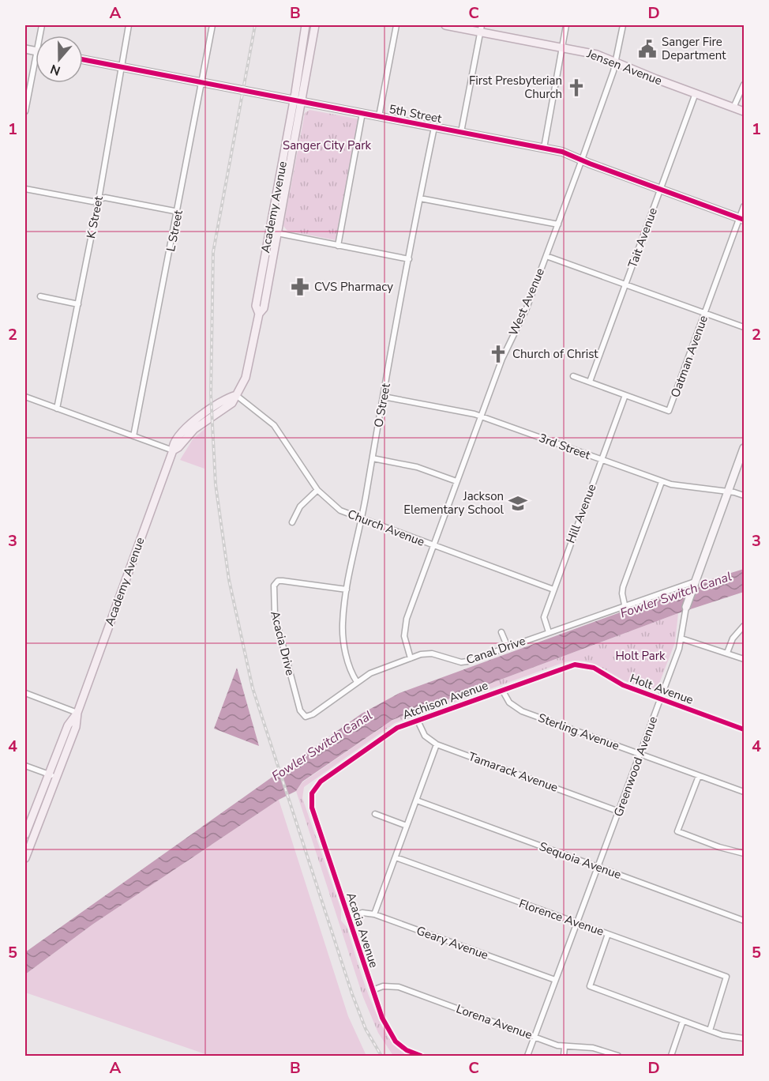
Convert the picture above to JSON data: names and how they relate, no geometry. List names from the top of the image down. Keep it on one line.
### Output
{"streets":{"main road":["Jensen Avenue","Academy Avenue"],"street":["5th Street","K Street","L Street","Tait Avenue","West Avenue","Oatman Avenue","O Street","3rd Street","Hill Avenue","Church Avenue","Acacia Drive","Canal Drive","Holt Avenue","Atchison Avenue","Sterling Avenue","Greenwood Avenue","Tamarack Avenue","Sequoia Avenue","Florence Avenue","Acacia Avenue","Geary Avenue","Lorena Avenue"]},"crossings":[["Jensen Avenue","Tait Avenue"],["Jensen Avenue","West Avenue"],["5th Street","Academy Avenue"],["5th Street","K Street"],["5th Street","L Street"],["5th Street","Tait Avenue"],["5th Street","West Avenue"],["5th Street","Oatman Avenue"],["5th Street","O Street"],["Academy Avenue","Church Avenue"],["Tait Avenue","Oatman Avenue"],["West Avenue","3rd Street"],["West Avenue","Church Avenue"],["West Avenue","Canal Drive"],["Oatman Avenue","Hill Avenue"],["O Street","3rd Street"],["O Street","Church Avenue"],["O Street","Acacia Drive"],["O Street","Canal Drive"],["3rd Street","Hill Avenue"],["3rd Street","Greenwood Avenue"],["Hill Avenue","Church Avenue"],["Hill Avenue","Canal Drive"],["Acacia Drive","Canal Drive"],["Canal Drive","Greenwood Avenue"],["Holt Avenue","Atchison Avenue"],["Holt Avenue","Greenwood Avenue"],["Atchison Avenue","Sterling Avenue"],["Atchison Avenue","Tamarack Avenue"],["Atchison Avenue","Acacia Avenue"],["Sterling Avenue","Greenwood Avenue"],["Greenwood Avenue","Tamarack Avenue"],["Greenwood Avenue","Sequoia Avenue"],["Greenwood Avenue","Florence Avenue"],["Greenwood Avenue","Geary Avenue"],["Greenwood Avenue","Lorena Avenue"],["Acacia Avenue","Geary Avenue"],["Acacia Avenue","Lorena Avenue"]],"water":["Fowler Switch Canal"],"parks":["Sanger City Park","Holt Park"],"places":{"public building":["Sanger Fire Department"],"church":["First Presbyterian Church","Church of Christ"],"pharmacy":["CVS Pharmacy"],"school or university":["Jackson Elementary School"]},"north":"bottom","grid":{"columns":["A","B","C","D"],"rows":["1","2","3","4","5"]}}
